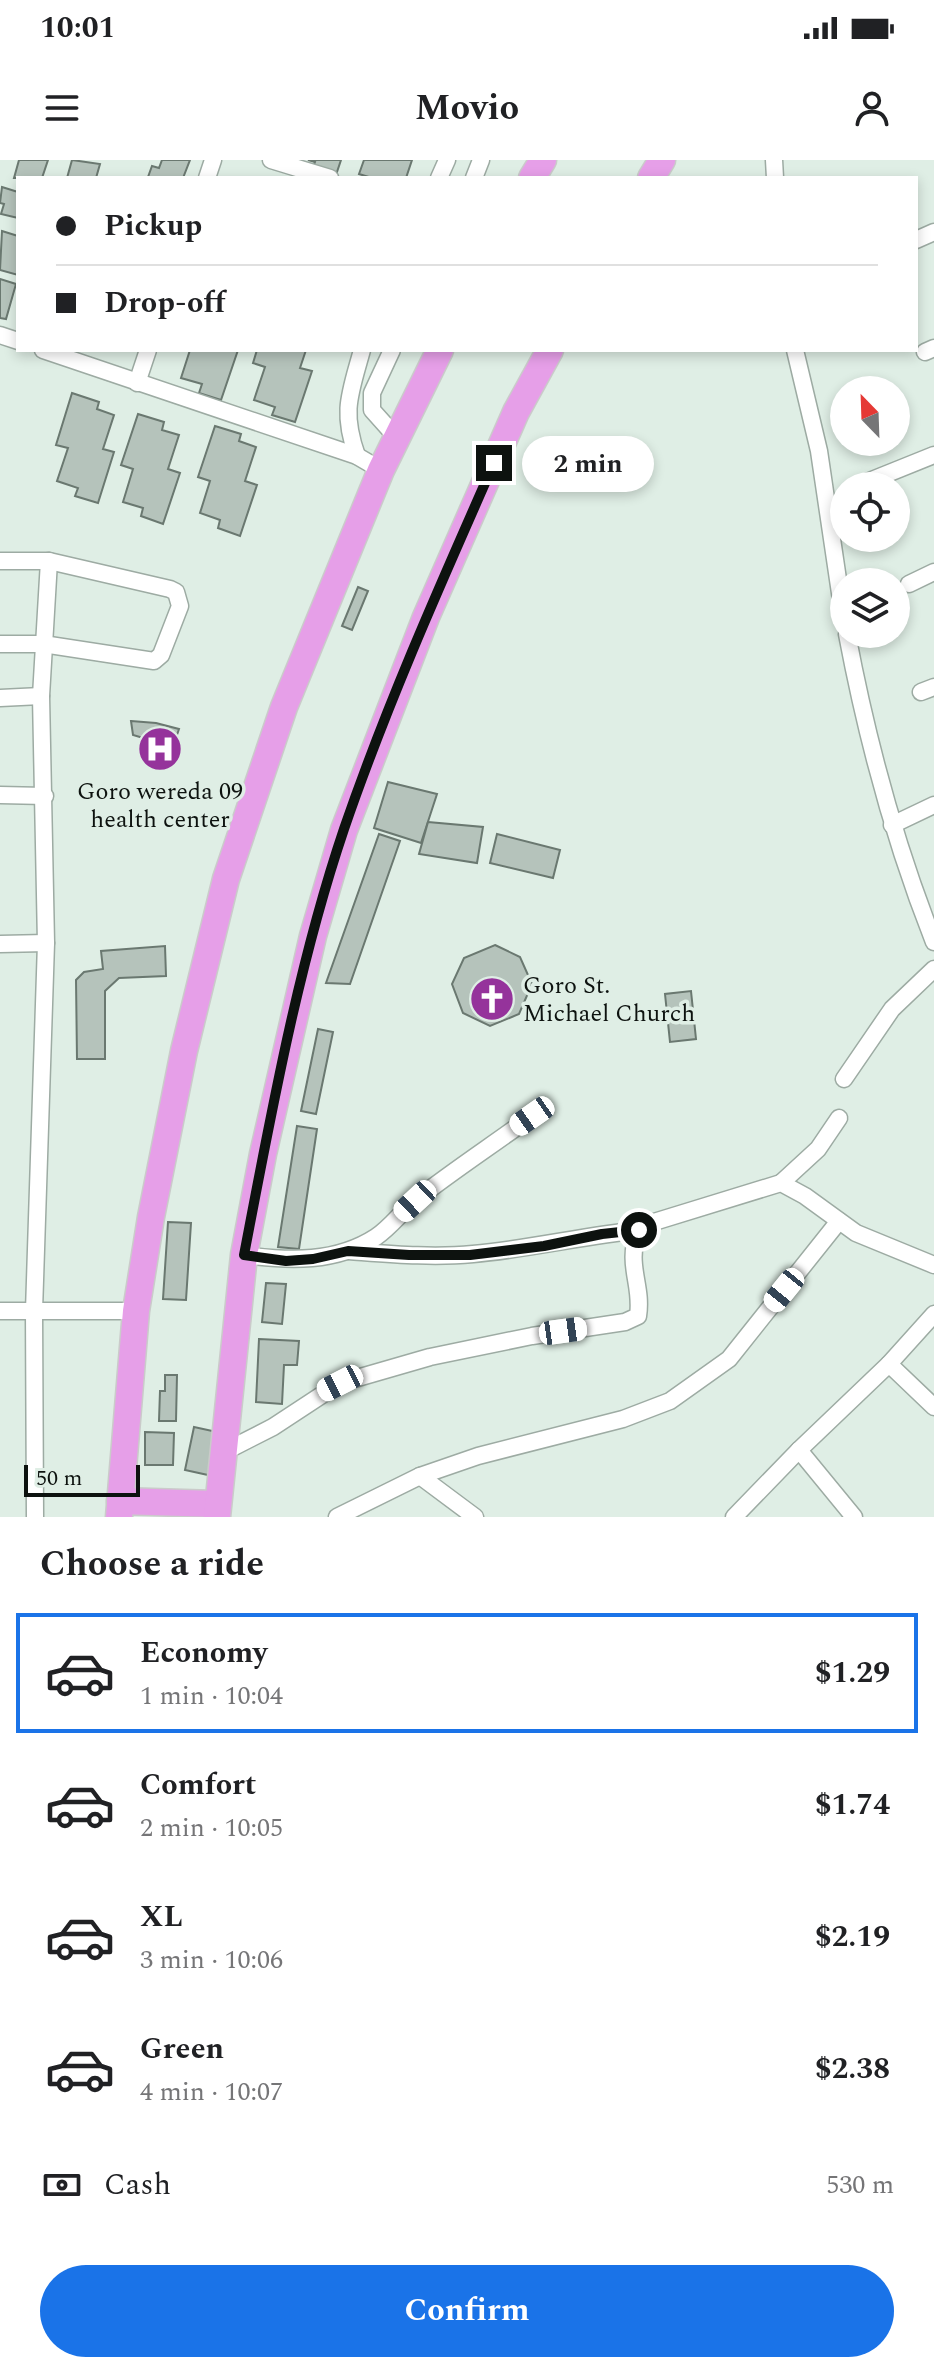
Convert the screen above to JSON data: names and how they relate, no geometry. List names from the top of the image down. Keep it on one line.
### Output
{"places":{"hospital":["Goro wereda 09 health center"],"church":["Goro St. Michael Church"]},"scale_bar":"50 m","north":"top left","page":{"status":"10:01","header":"Movio","banner":["Pickup","Drop-off"],"bubble":"2 min","scale":"50 m","heading":"Choose a ride","list":[{"name":"Economy","note":"1 min · 10:04","value":"$1.29"},{"name":"Comfort","note":"2 min · 10:05","value":"$1.74"},{"name":"XL","note":"3 min · 10:06","value":"$2.19"},{"name":"Green","note":"4 min · 10:07","value":"$2.38"}],"pay":["Cash","530 m"],"buttons":"Confirm"}}
